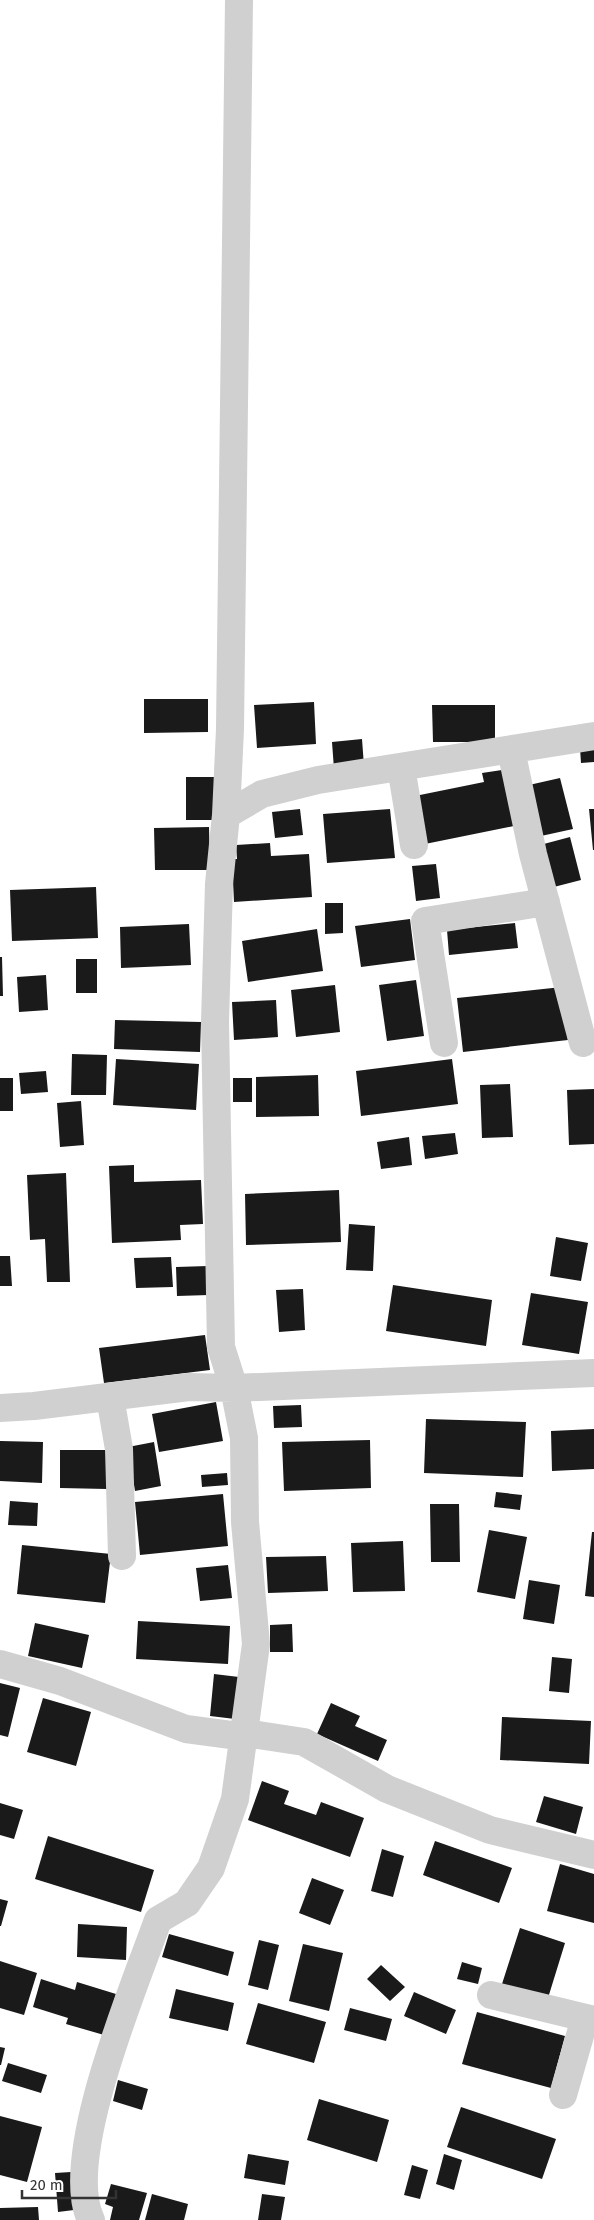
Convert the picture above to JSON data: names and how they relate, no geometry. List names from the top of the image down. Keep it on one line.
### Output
{"scale_bar":"20 m"}
